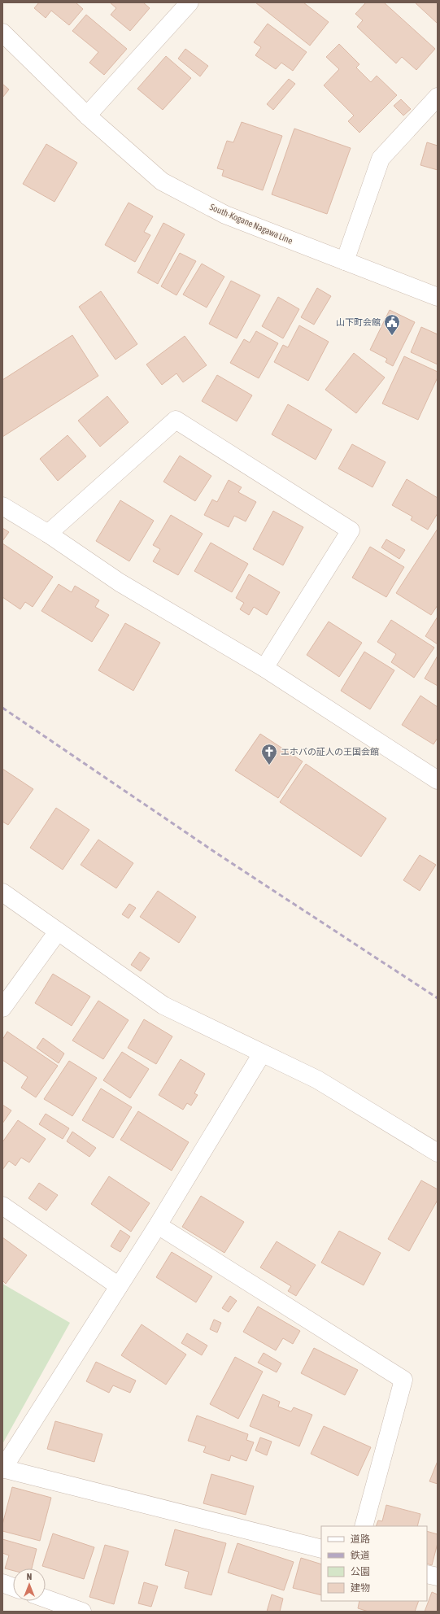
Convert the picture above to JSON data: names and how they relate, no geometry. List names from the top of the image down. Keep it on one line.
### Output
{"streets":{"street":["South-Kogane Nagawa Line"]},"places":{"public building":["山下町会館"],"church":["エホバの証人の王国会館"]},"legend":["道路","鉄道","公園","建物"],"north":"top"}
